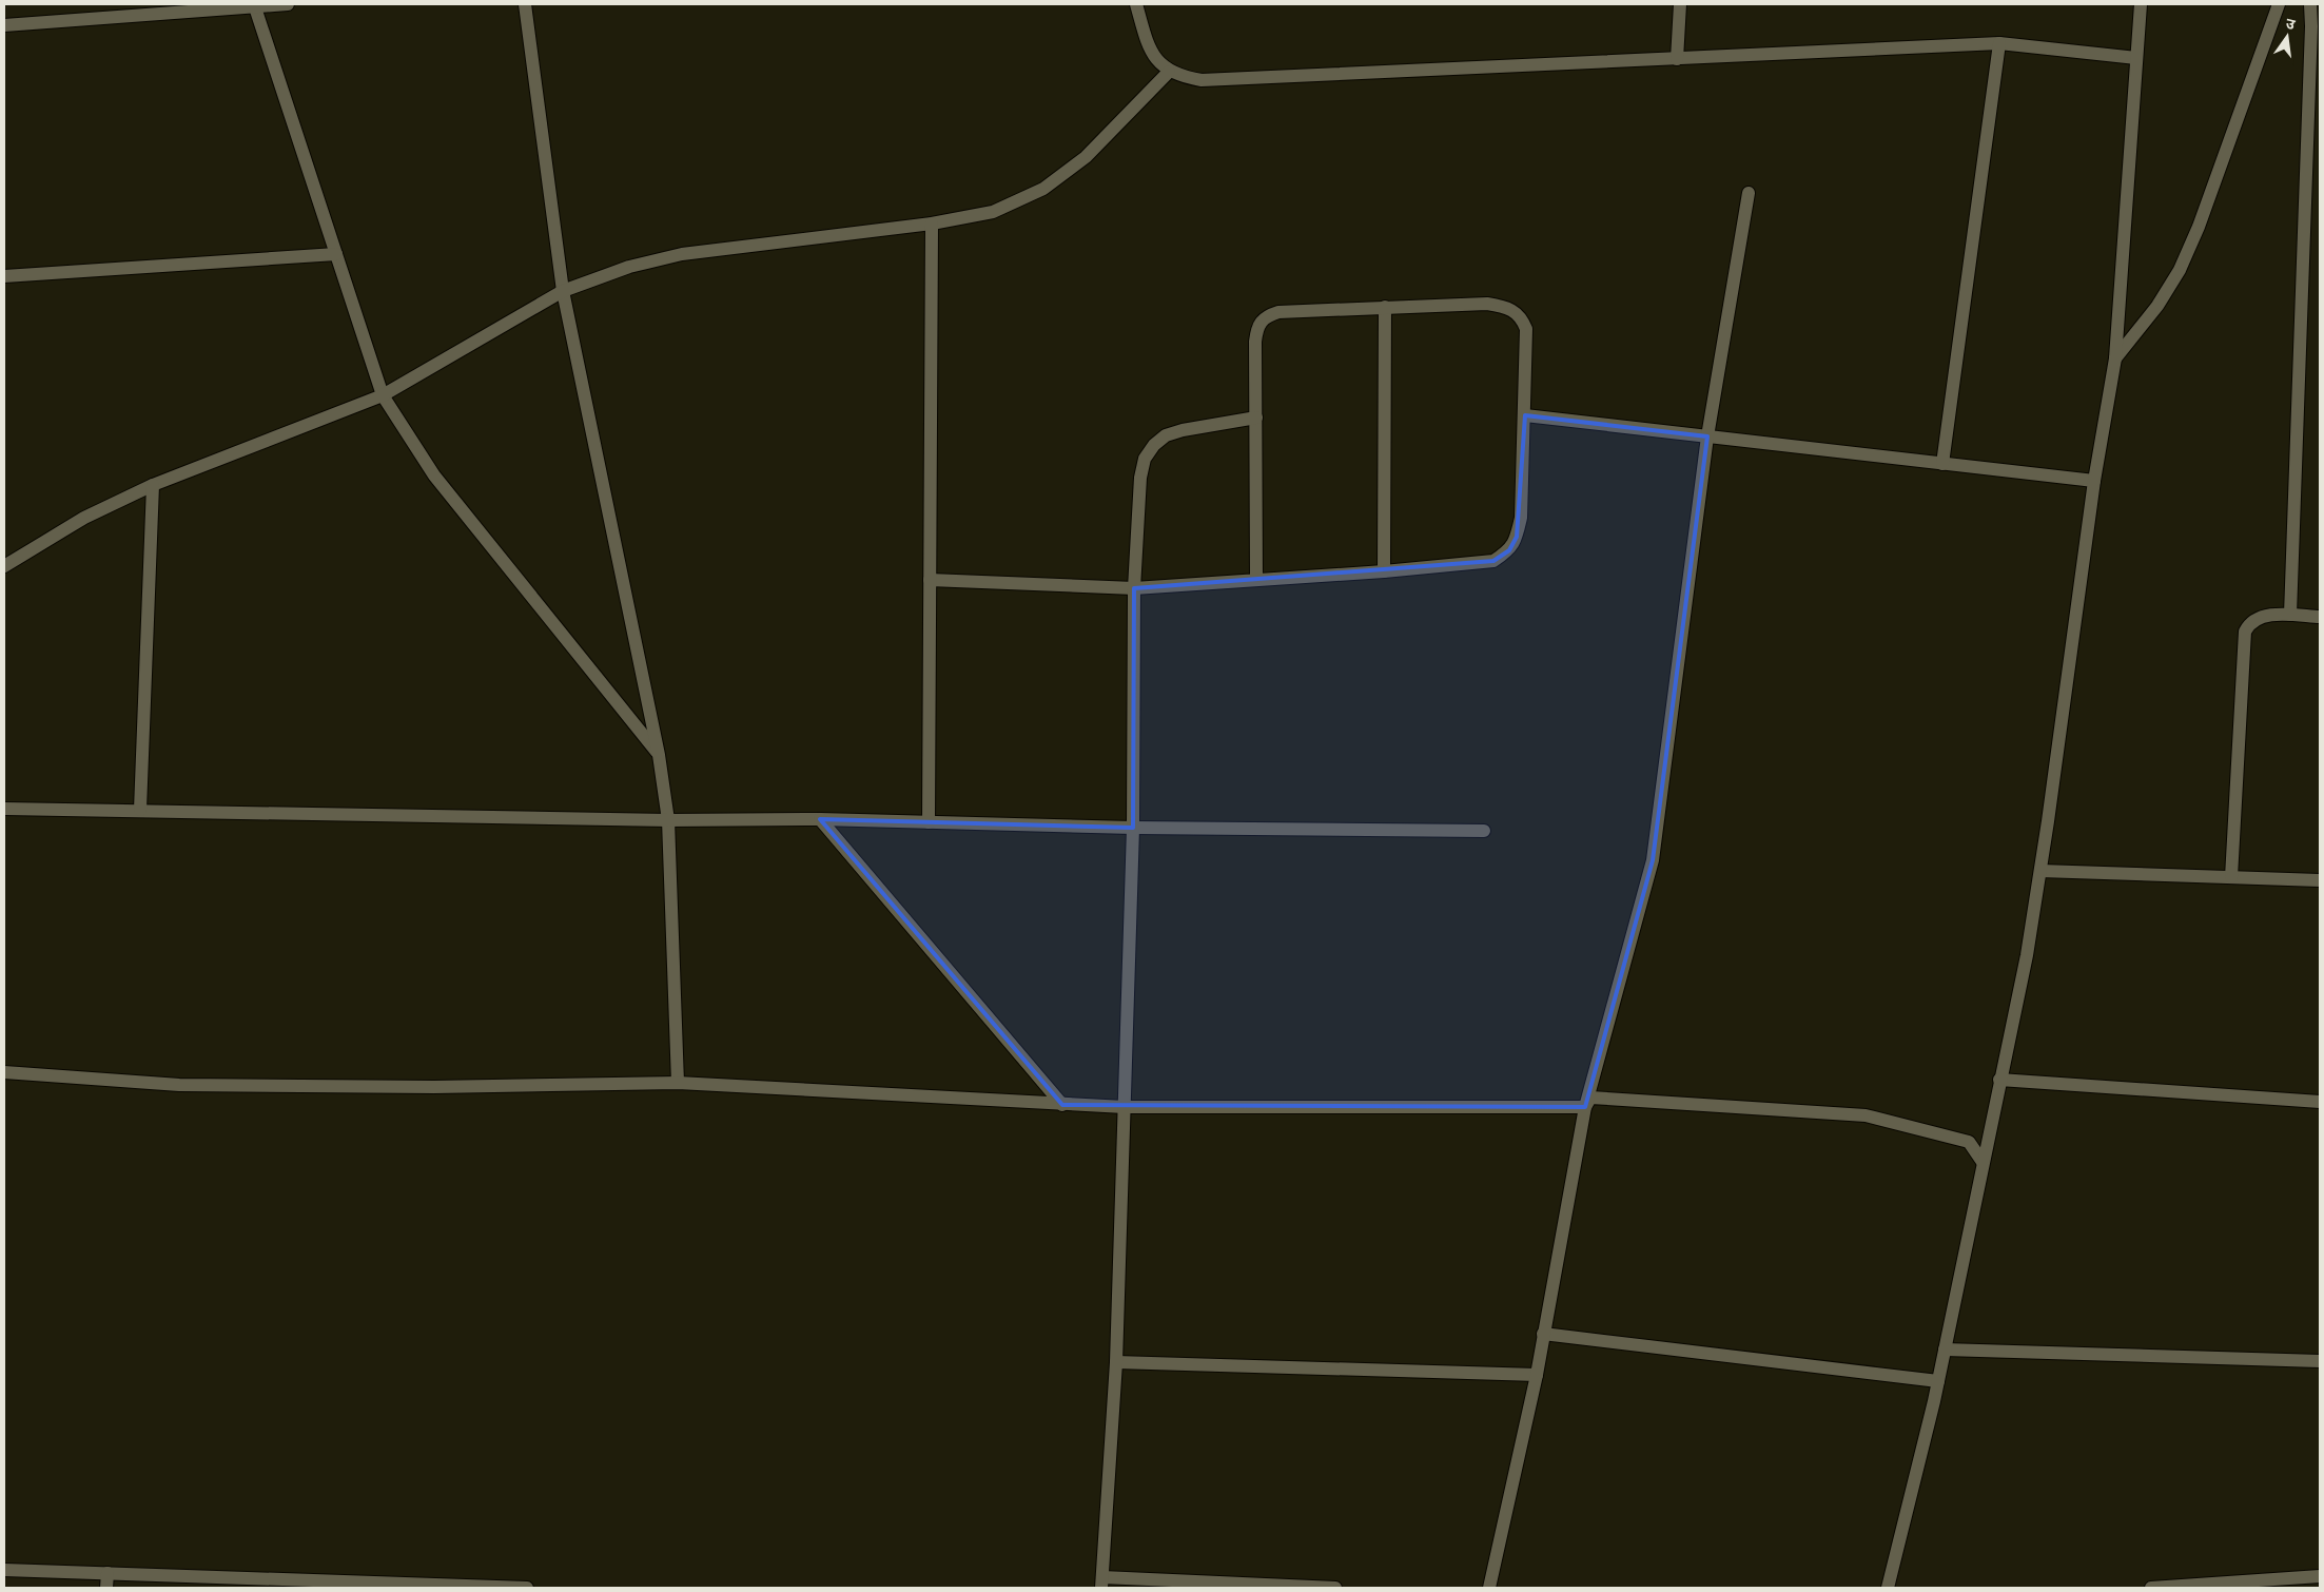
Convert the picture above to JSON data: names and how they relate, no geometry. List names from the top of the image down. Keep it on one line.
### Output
{"north":"top"}
